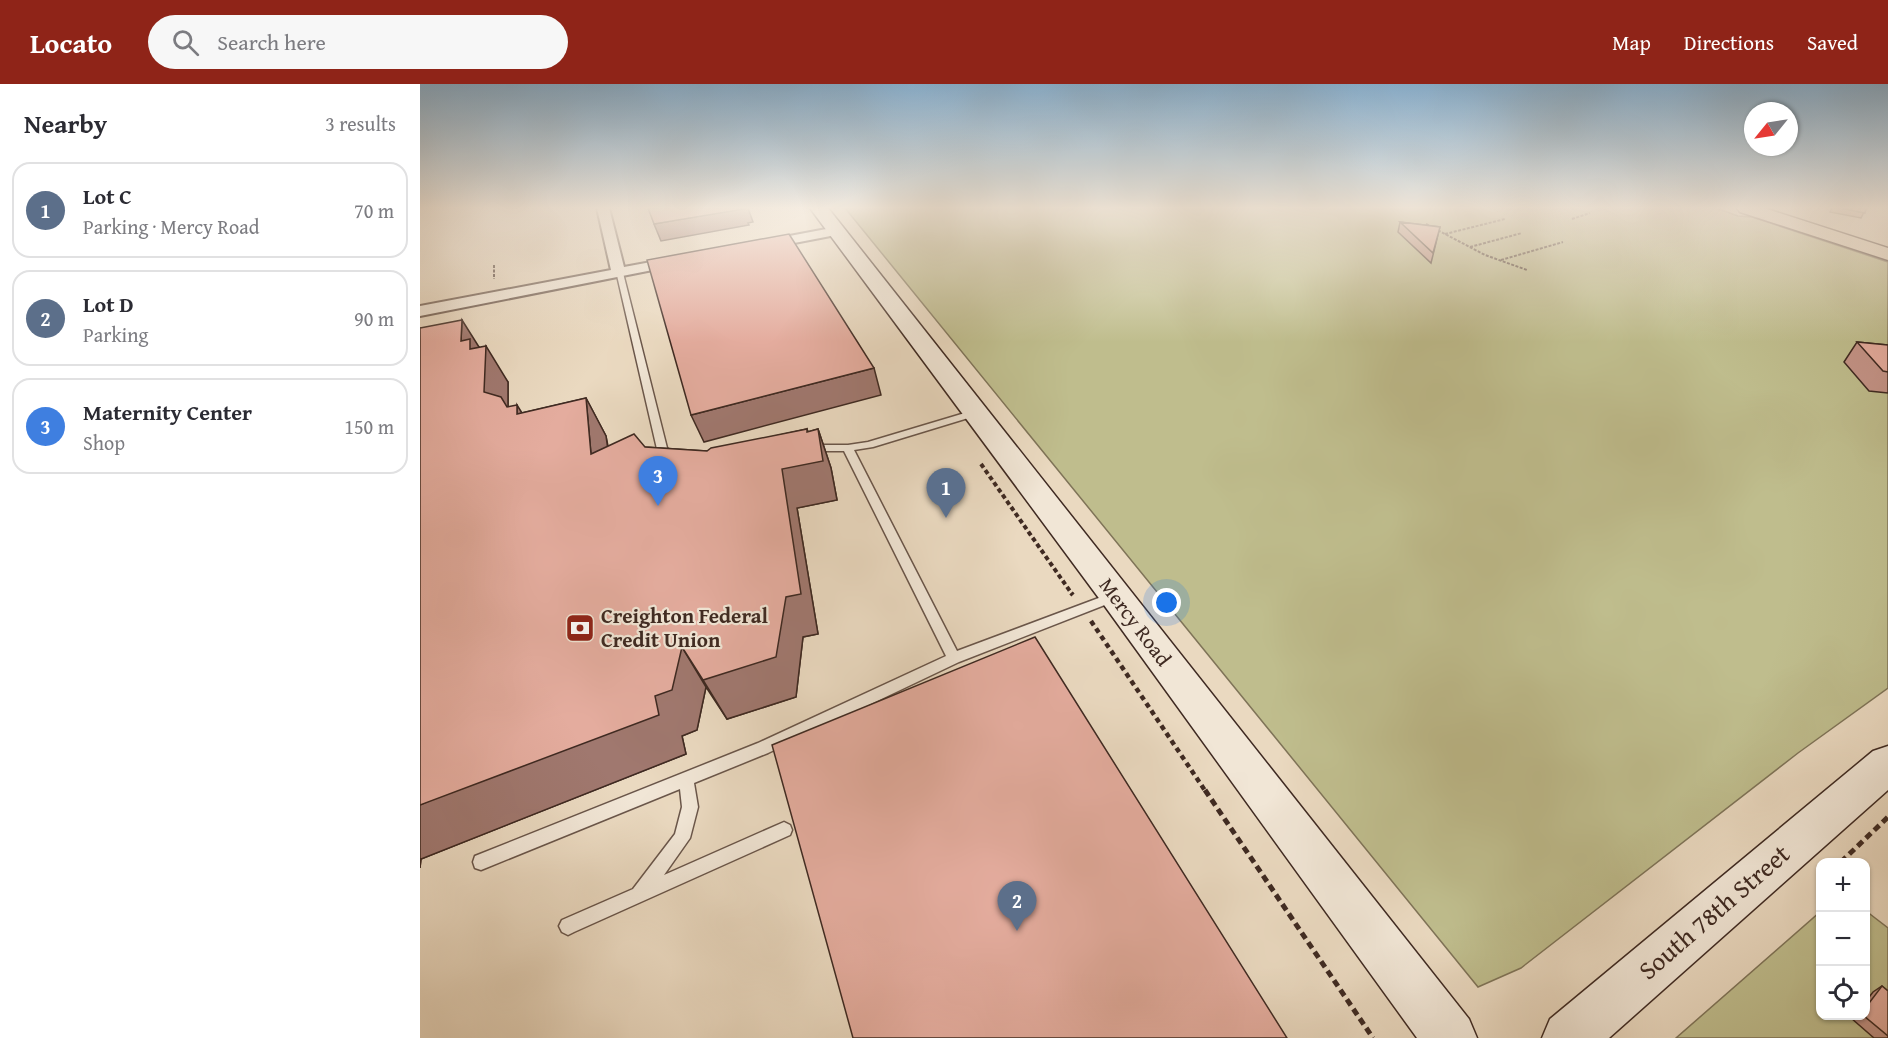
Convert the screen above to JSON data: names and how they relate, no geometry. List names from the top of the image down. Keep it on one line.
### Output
{"streets":{"main road":["Mercy Road","South 78th Street"]},"places":{"bank":["Creighton Federal Credit Union"]},"north":"bottom left","page":{"header":"Locato","search":"Search here","nav":["Map","Directions","Saved"],"heading":["Nearby","3 results"],"list":[{"mark":"1","name":"Lot C","note":"Parking · Mercy Road","value":"70 m"},{"mark":"2","name":"Lot D","note":"Parking","value":"90 m"},{"mark":"3","name":"Maternity Center","note":"Shop","value":"150 m"}],"pins":["3","1","2"],"map_buttons":["+","−"]}}
